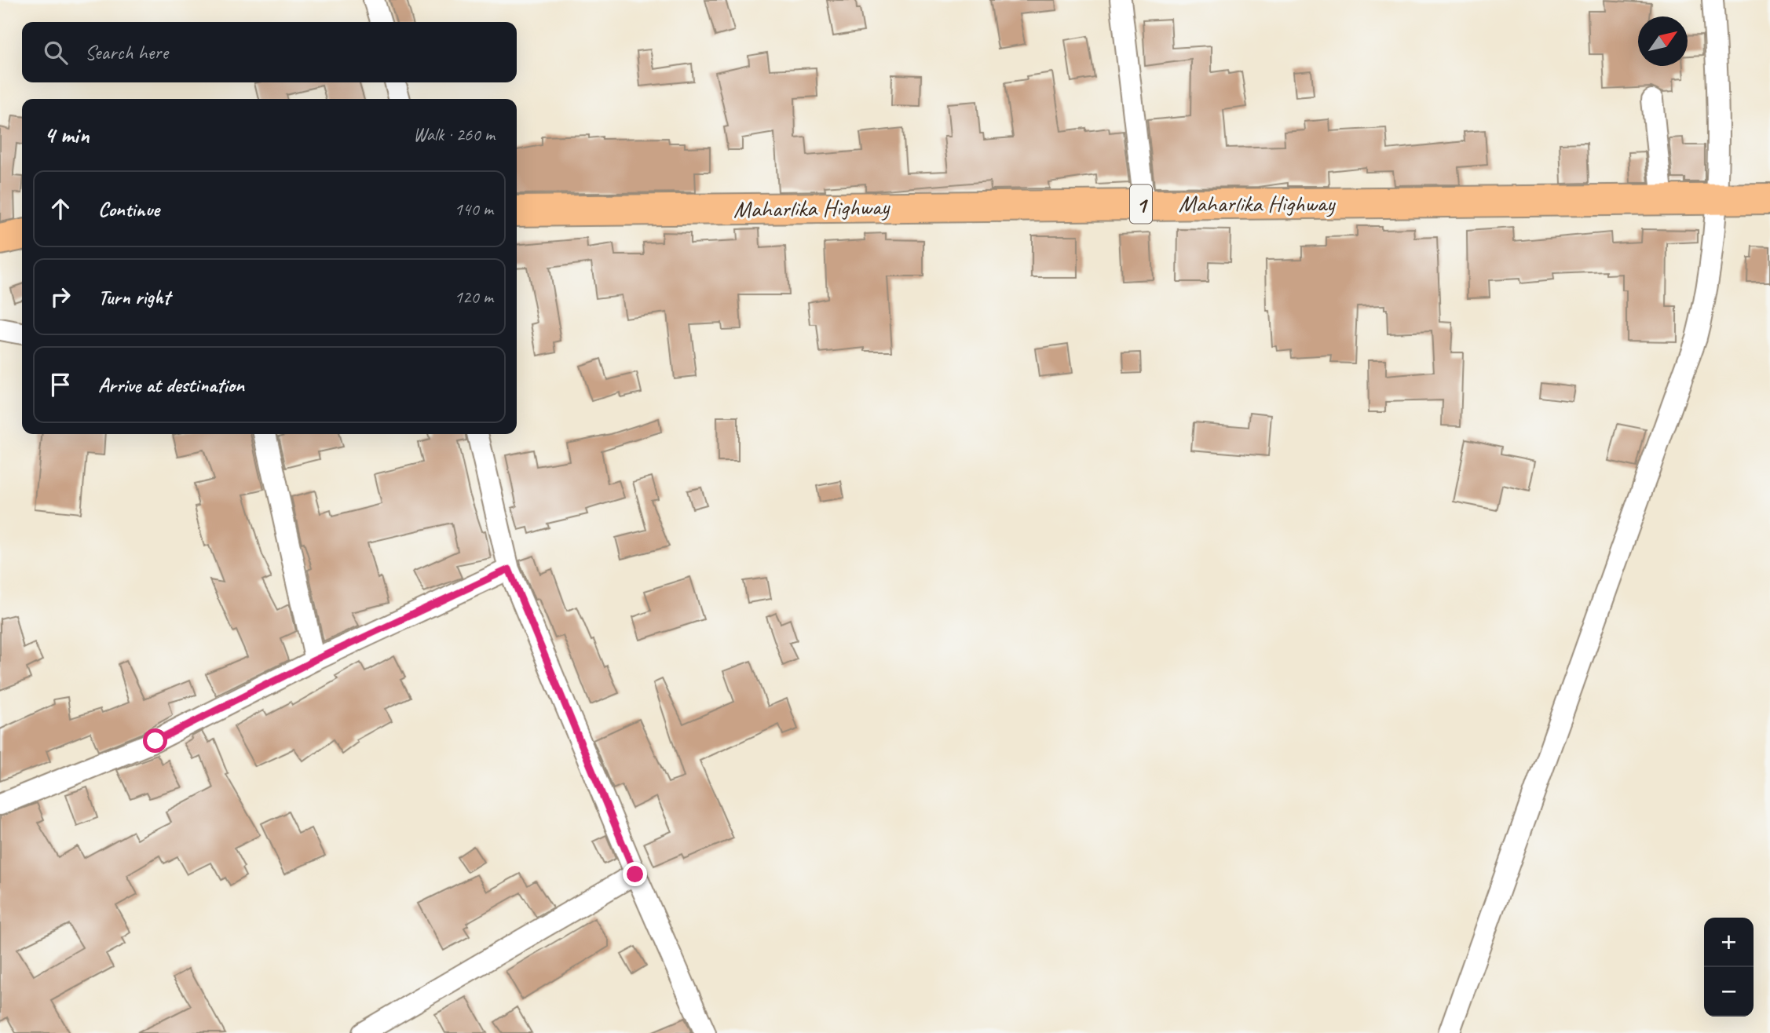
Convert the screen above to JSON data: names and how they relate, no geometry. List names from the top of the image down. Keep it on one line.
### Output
{"streets":{"highway":["Maharlika Highway","1"]},"north":"top right","page":{"search":"Search here","heading":["4 min","Walk · 260 m"],"list":[["Continue","140 m"],["Turn right","120 m"],"Arrive at destination"],"map_buttons":["+","−"]}}
